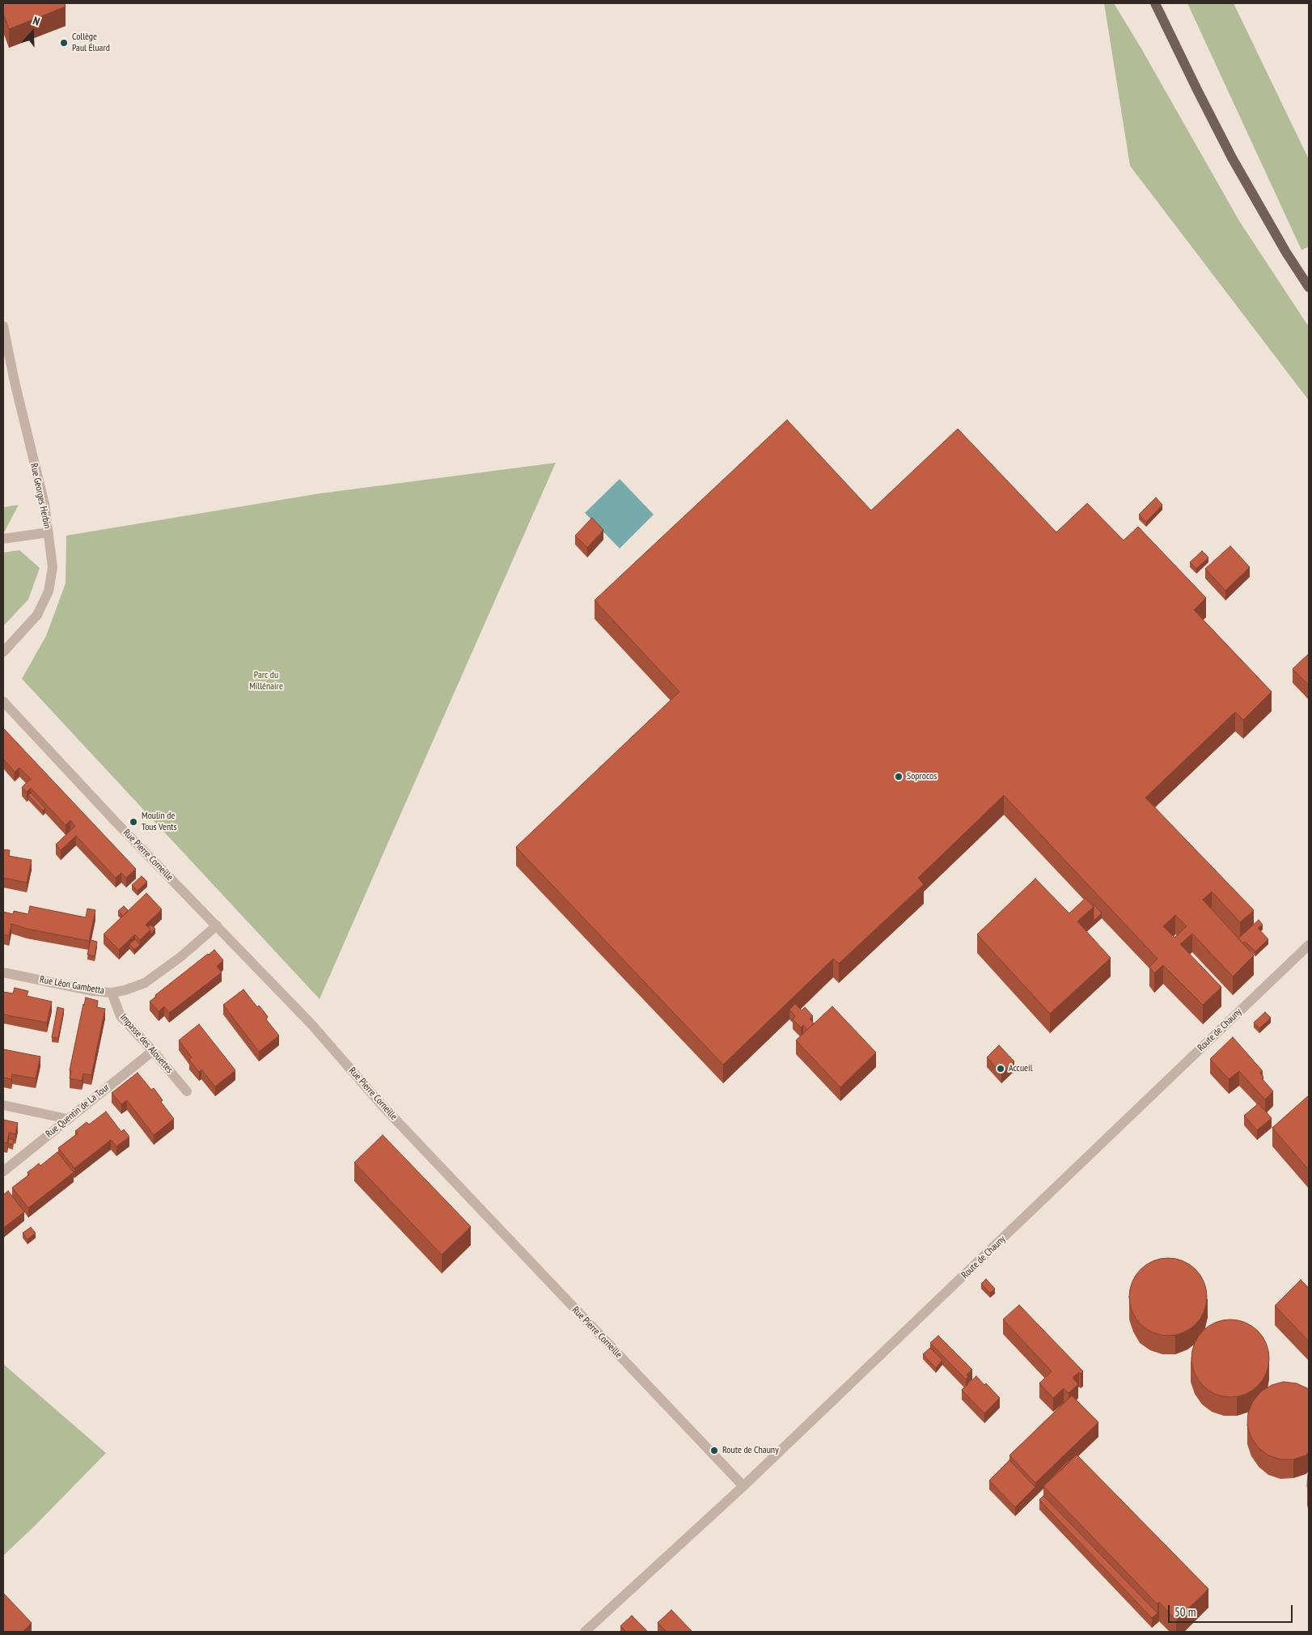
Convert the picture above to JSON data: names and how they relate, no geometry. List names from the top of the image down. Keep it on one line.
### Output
{"streets":{"street":["Rue Georges Herbin","Rue Pierre Corneille","Rue Léon Gambetta","Route de Chauny","Impasse des Alouettes","Rue Quentin de La Tour"]},"crossings":[["Rue Pierre Corneille","Rue Léon Gambetta"],["Rue Pierre Corneille","Route de Chauny"],["Rue Léon Gambetta","Impasse des Alouettes"],["Impasse des Alouettes","Rue Quentin de La Tour"]],"parks":["Parc du Millénaire"],"places":["Collège Paul Éluard","Soprocos","Moulin de Tous Vents","Accueil","Route de Chauny"],"scale_bar":"50 m","north":"top"}
